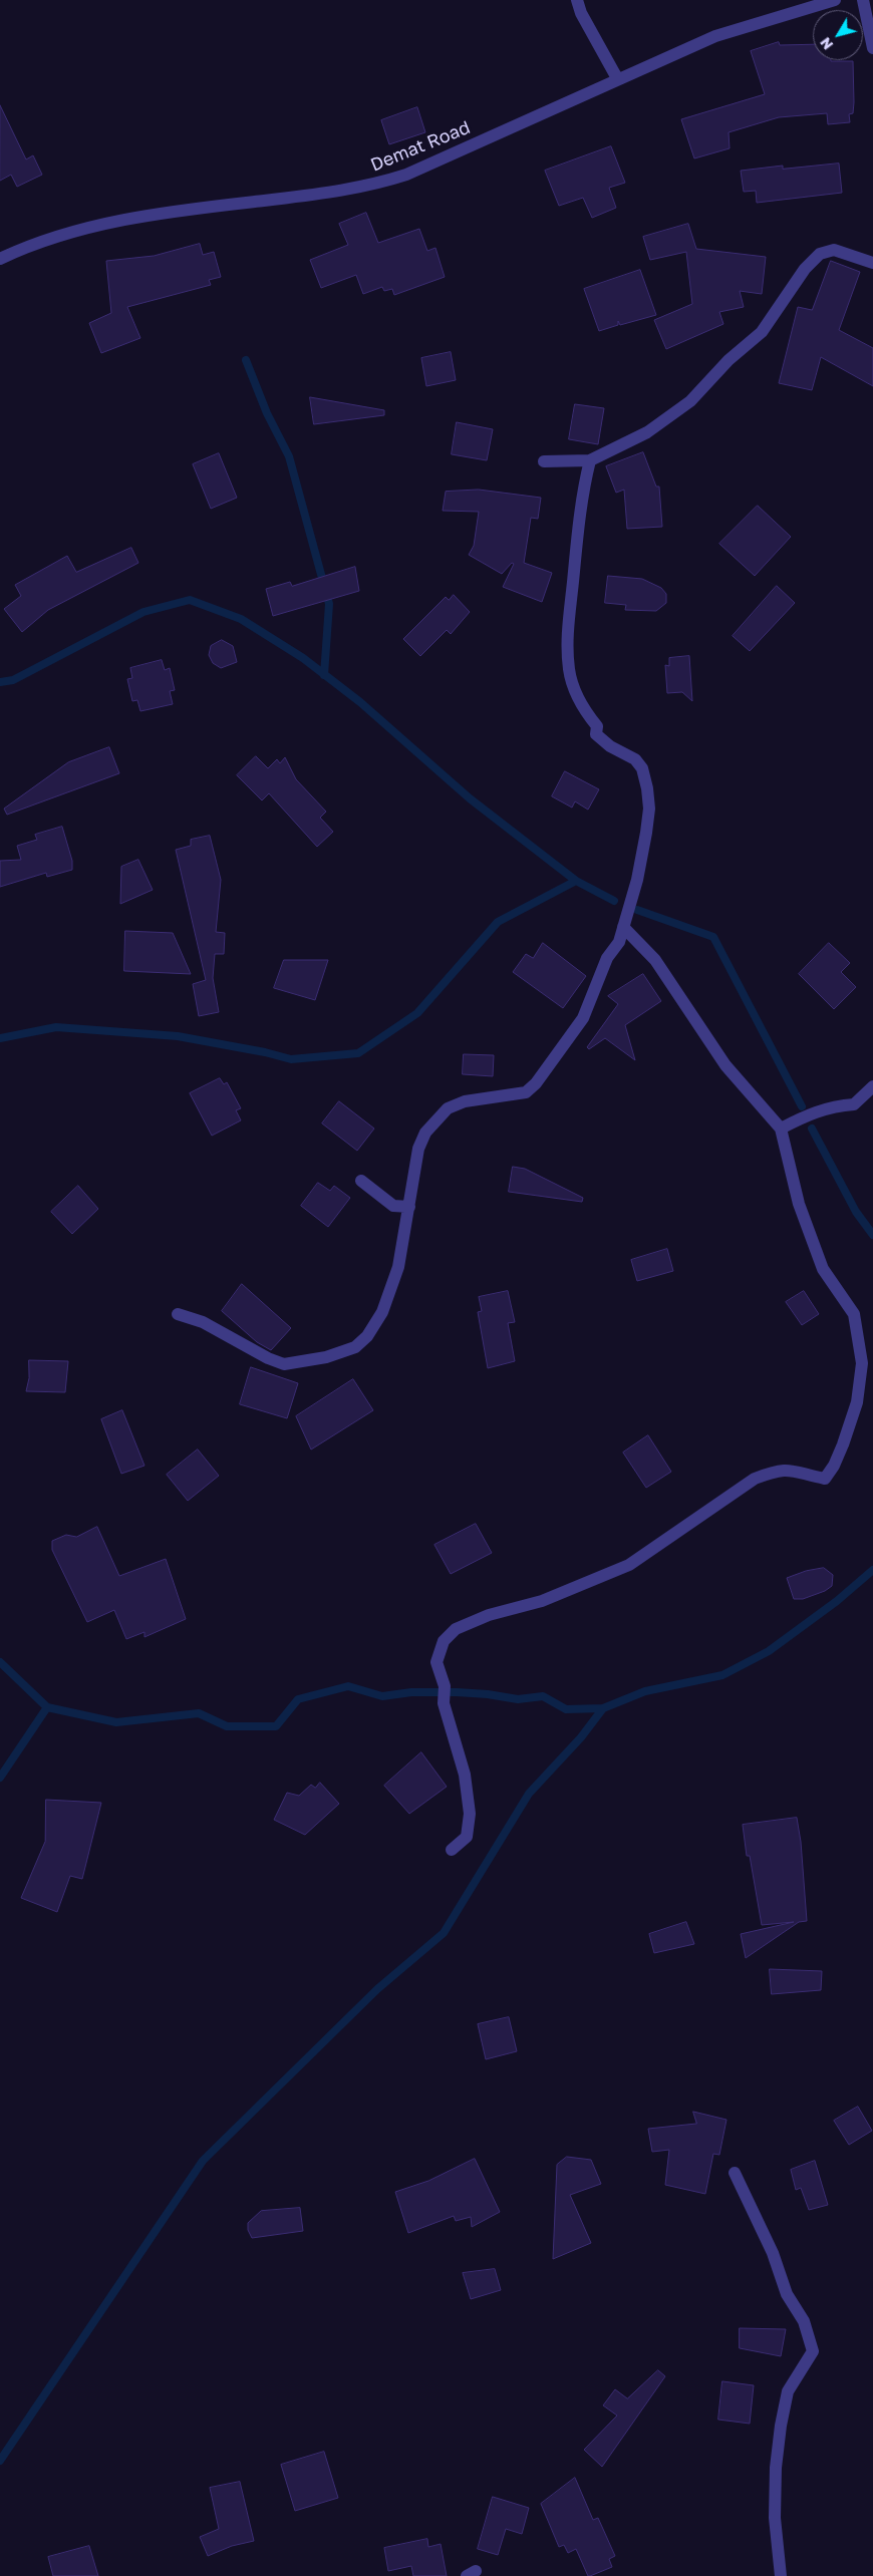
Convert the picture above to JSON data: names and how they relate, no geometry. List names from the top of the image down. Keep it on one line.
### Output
{"streets":{"street":["Demat Road"]},"north":"bottom left"}
